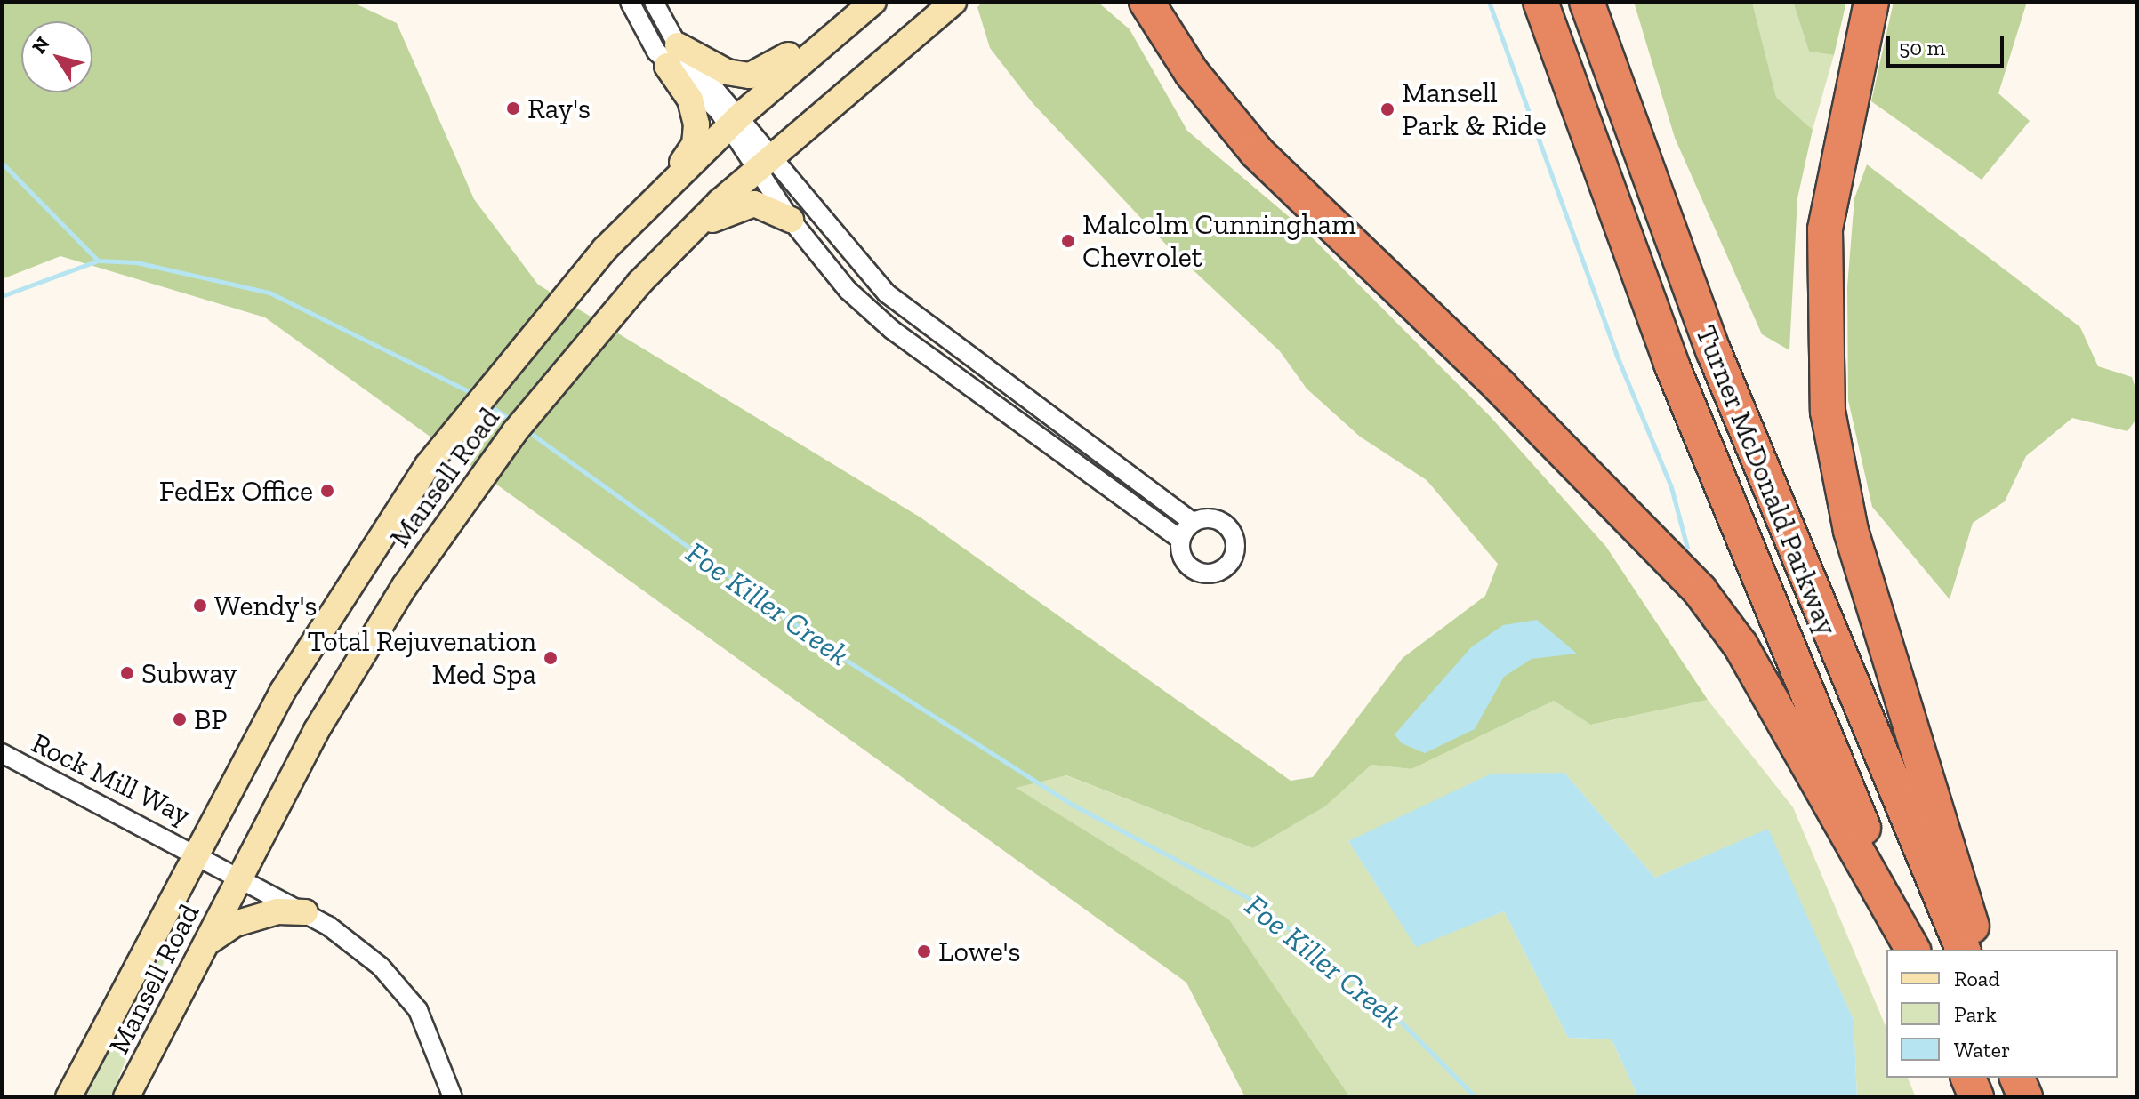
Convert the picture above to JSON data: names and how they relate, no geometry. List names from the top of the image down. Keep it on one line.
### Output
{"streets":{"highway":["Turner McDonald Parkway"],"main road":["Mansell Road"],"street":["Rock Mill Way"]},"crossings":[["Mansell Road","Rock Mill Way"]],"water":["Foe Killer Creek"],"places":["Ray's","Mansell Park & Ride","Malcolm Cunningham Chevrolet","FedEx Office","Wendy's","Total Rejuvenation Med Spa","Subway","BP","Lowe's"],"legend":["Road","Park","Water"],"scale_bar":"50 m","north":"top left"}
